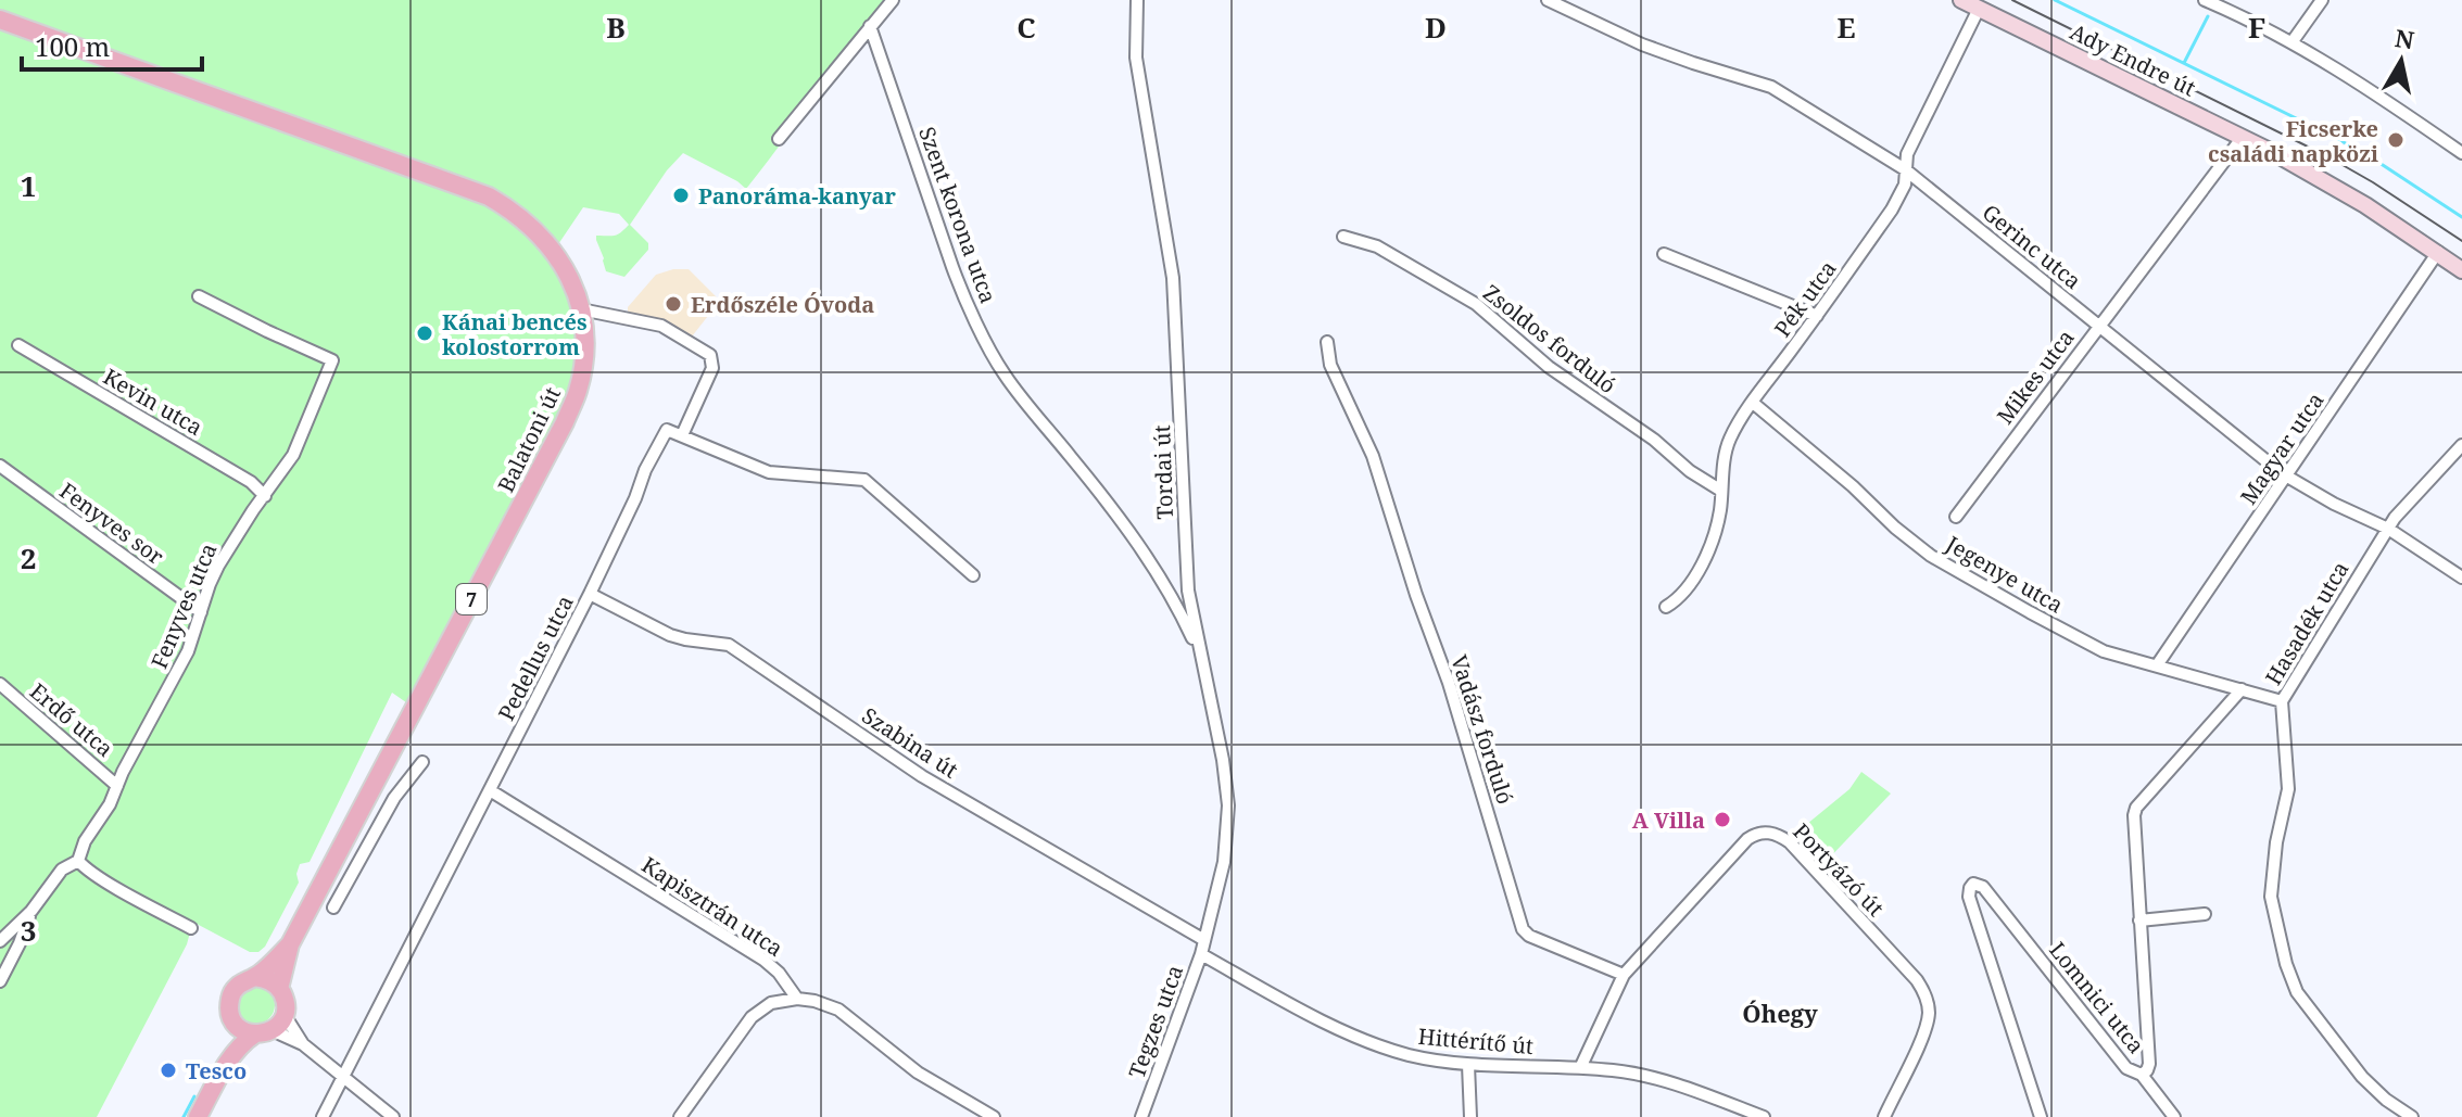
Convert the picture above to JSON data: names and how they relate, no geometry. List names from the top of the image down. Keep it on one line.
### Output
{"streets":{"main road":["Balatoni út","7"],"street":["Ady Endre út","Szent korona utca","Gerinc utca","Pék utca","Zsoldos forduló","Mikes utca","Kevin utca","Magyar utca","Tordai út","Fenyves sor","Jegenye utca","Fenyves utca","Hasadék utca","Pedellus utca","Erdő utca","Vadász forduló","Szabina út","Portyázó út","Kapisztrán utca","Lomnici utca","Tegzes utca","Hittérítő út"]},"crossings":[["Ady Endre út","Pék utca"],["Ady Endre út","Mikes utca"],["Ady Endre út","Magyar utca"],["Szent korona utca","Tordai út"],["Gerinc utca","Pék utca"],["Gerinc utca","Mikes utca"],["Gerinc utca","Magyar utca"],["Gerinc utca","Hasadék utca"],["Pék utca","Zsoldos forduló"],["Pék utca","Jegenye utca"],["Kevin utca","Fenyves utca"],["Magyar utca","Jegenye utca"],["Tordai út","Szabina út"],["Tordai út","Tegzes utca"],["Fenyves sor","Fenyves utca"],["Jegenye utca","Hasadék utca"],["Jegenye utca","Lomnici utca"],["Fenyves utca","Erdő utca"],["Pedellus utca","Szabina út"],["Pedellus utca","Kapisztrán utca"],["Vadász forduló","Portyázó út"],["Szabina út","Tegzes utca"],["Tegzes utca","Hittérítő út"]],"districts":["Óhegy"],"places":["Ficserke családi napközi","Panoráma-kanyar","Erdőszéle Óvoda","Kánai bencés kolostorrom","A Villa","Tesco"],"scale_bar":"100 m","north":"top","grid":{"columns":["B","C","D","E","F"],"rows":["1","2","3"]}}
